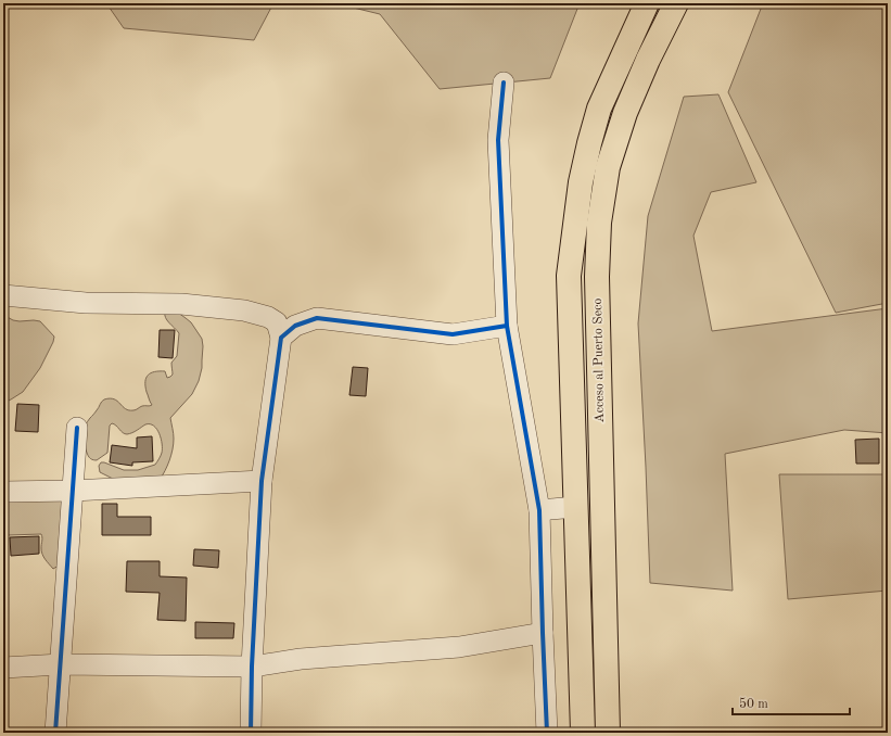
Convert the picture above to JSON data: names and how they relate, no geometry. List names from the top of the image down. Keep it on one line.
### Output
{"streets":{"main road":["Acceso al Puerto Seco"]},"scale_bar":"50 m"}
